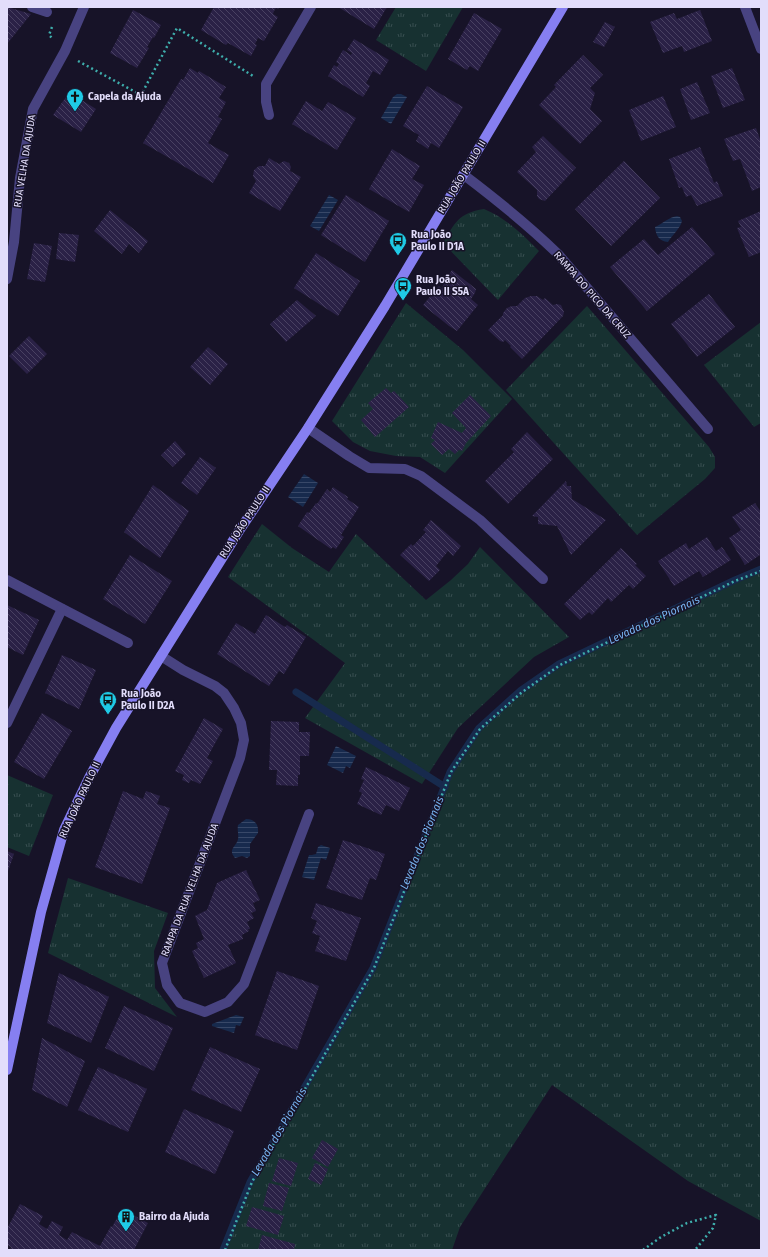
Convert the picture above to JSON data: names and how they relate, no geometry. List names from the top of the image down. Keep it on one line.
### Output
{"streets":{"street":["RUA VELHA DA AJUDA","RUA JOÃO PAULO II","RAMPA DO PICO DA CRUZ","RAMPA DA RUA VELHA DA AJUDA"]},"crossings":[["RUA JOÃO PAULO II","RAMPA DO PICO DA CRUZ"],["RUA JOÃO PAULO II","RAMPA DA RUA VELHA DA AJUDA"]],"water":["Levada dos Piornais"],"places":{"church":["Capela da Ajuda"],"bus stop":["Rua João Paulo II D1A","Rua João Paulo II S5A","Rua João Paulo II D2A"],"building":["Bairro da Ajuda"]}}
